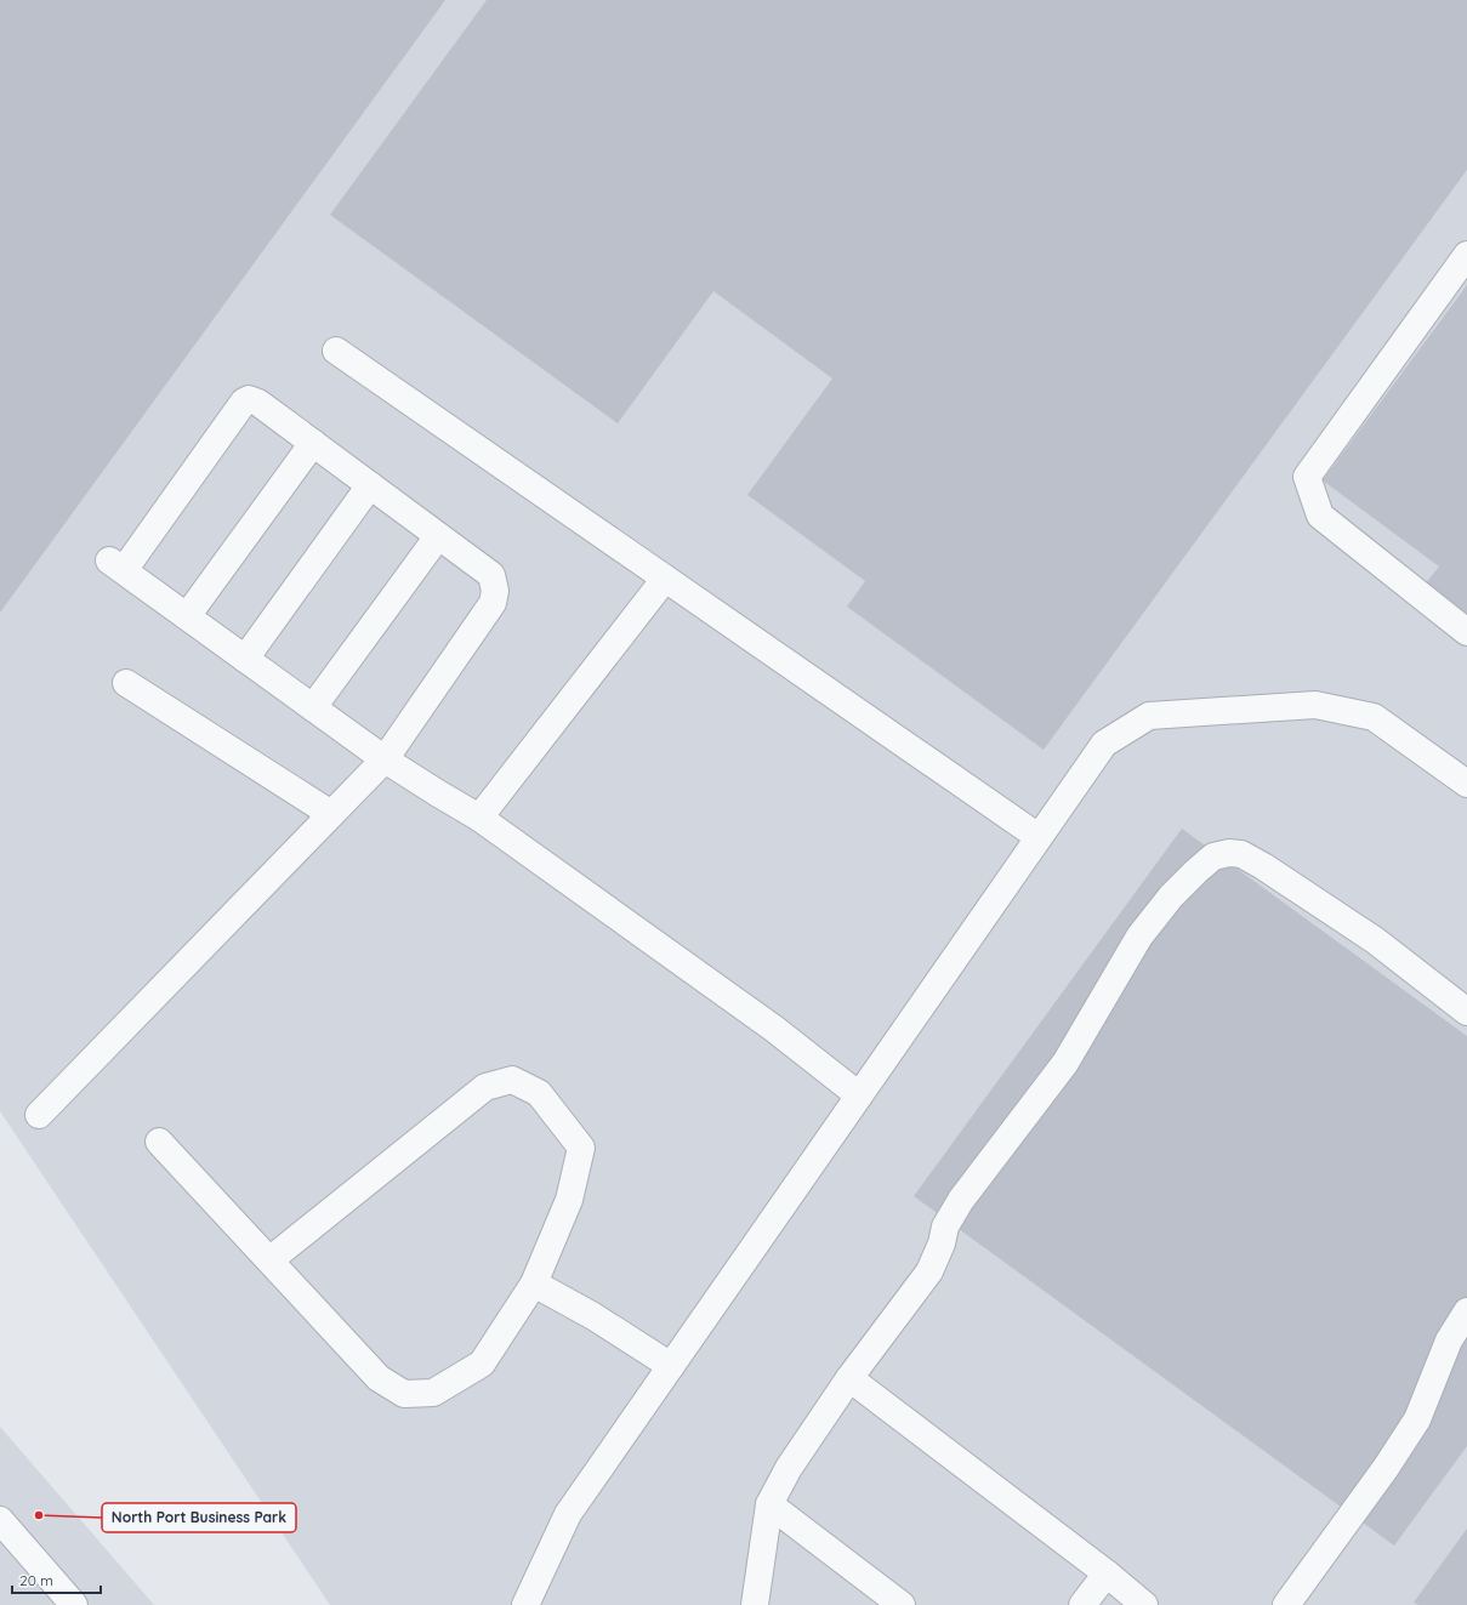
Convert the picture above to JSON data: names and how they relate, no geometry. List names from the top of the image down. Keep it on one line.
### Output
{"places":["North Port Business Park"],"scale_bar":"20 m"}
